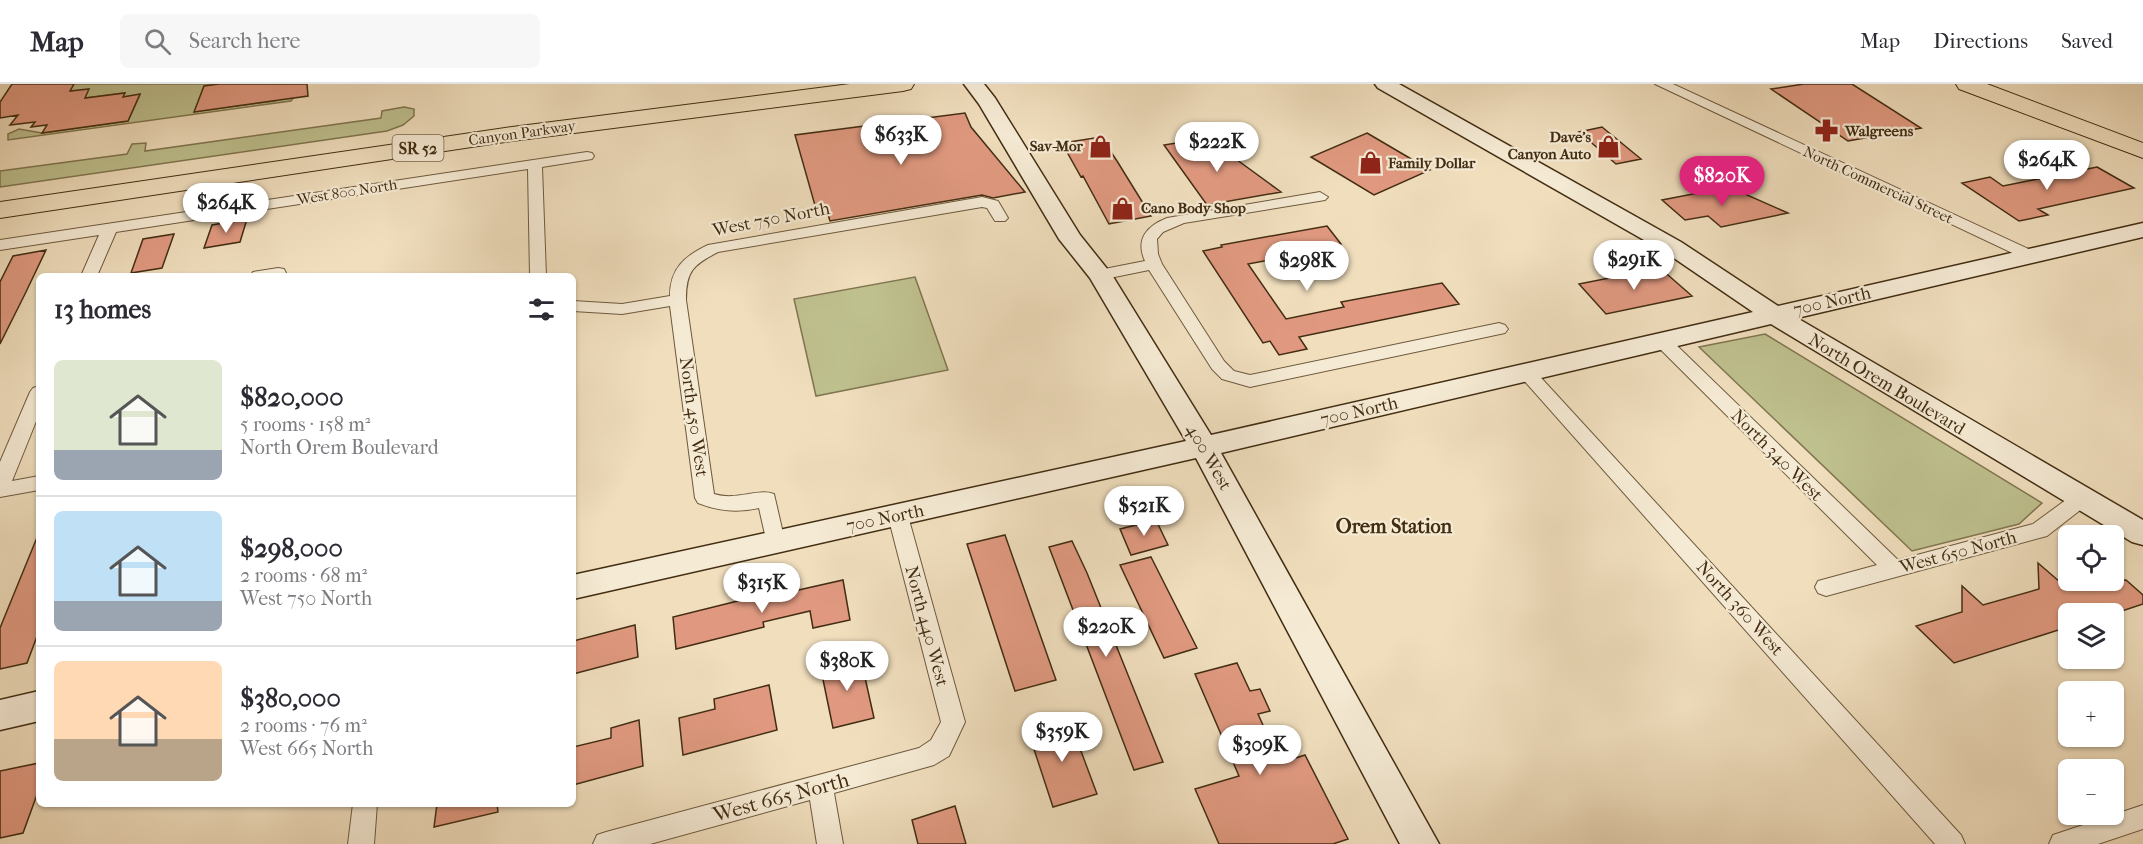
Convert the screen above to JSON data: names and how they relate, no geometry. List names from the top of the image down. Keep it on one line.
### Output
{"streets":{"highway":["Canyon Parkway","SR 52"],"street":["North Commercial Street","West 800 North","West 750 North","700 North","North Orem Boulevard","North 450 West","North 340 West","400 West","West 650 North","North 360 West","North 440 West","West 665 North"]},"crossings":[["North Commercial Street","700 North"],["West 750 North","North 450 West"],["700 North","North Orem Boulevard"],["700 North","North 450 West"],["700 North","North 340 West"],["700 North","400 West"],["700 North","North 360 West"],["700 North","North 440 West"],["North Orem Boulevard","West 650 North"],["North 340 West","West 650 North"],["North 440 West","West 665 North"]],"districts":["Orem Station"],"places":{"pharmacy":["Walgreens"],"shop":["Sav-Mor","Dave's Canyon Auto","Family Dollar","Cano Body Shop"]},"page":{"header":"Map","search":"Search here","nav":["Map","Directions","Saved"],"price":["$633K","$222K","$264K","$820K","$264K","$291K","$298K","$521K","$315K","$220K","$380K","$359K","$309K"],"heading":"13 homes","list":[{"name":"$820,000","note":"5 rooms · 158 m² · North Orem Boulevard"},{"name":"$298,000","note":"2 rooms · 68 m² · West 750 North"},{"name":"$380,000","note":"2 rooms · 76 m² · West 665 North"}],"map_buttons":["+","−"]}}
